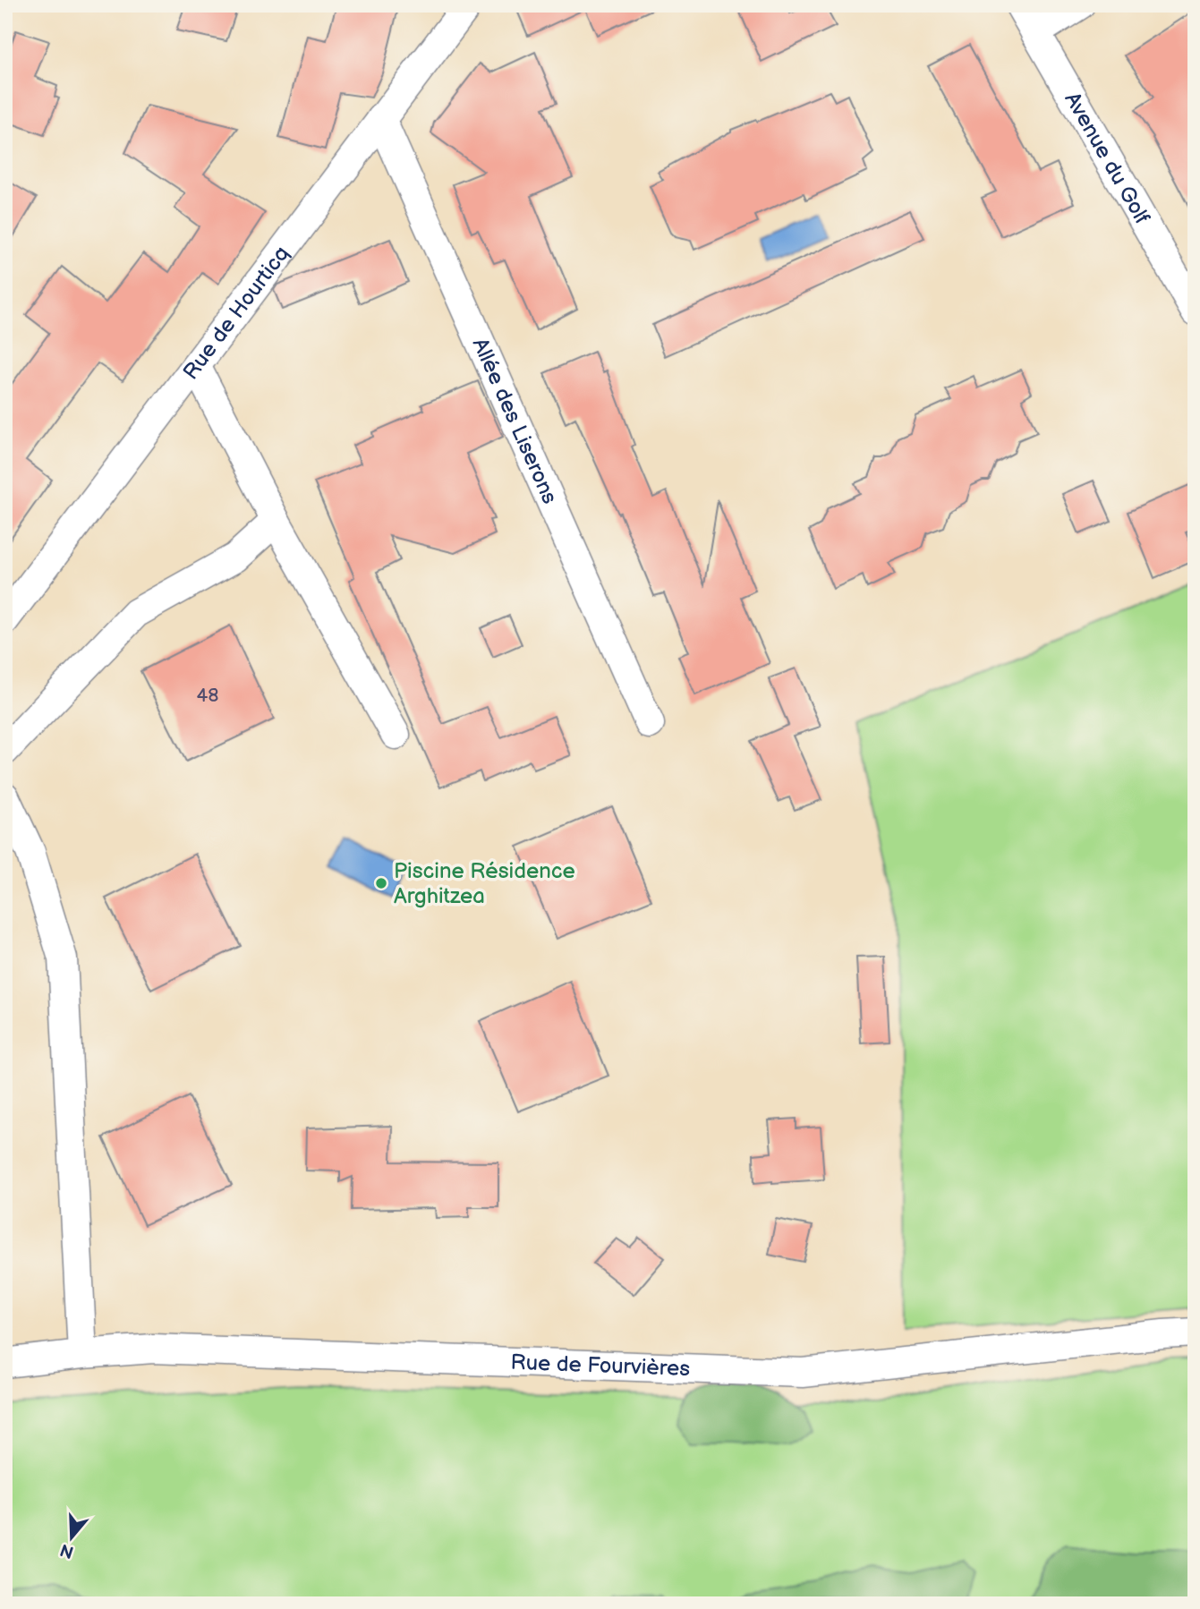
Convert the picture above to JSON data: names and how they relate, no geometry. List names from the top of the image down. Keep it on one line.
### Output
{"streets":{"street":["Avenue du Golf","Rue de Hourticq","Allée des Liserons","Rue de Fourvières"]},"crossings":[["Rue de Hourticq","Allée des Liserons"]],"places":["Piscine Résidence Arghitzea"],"house_numbers":["48"],"north":"bottom"}
